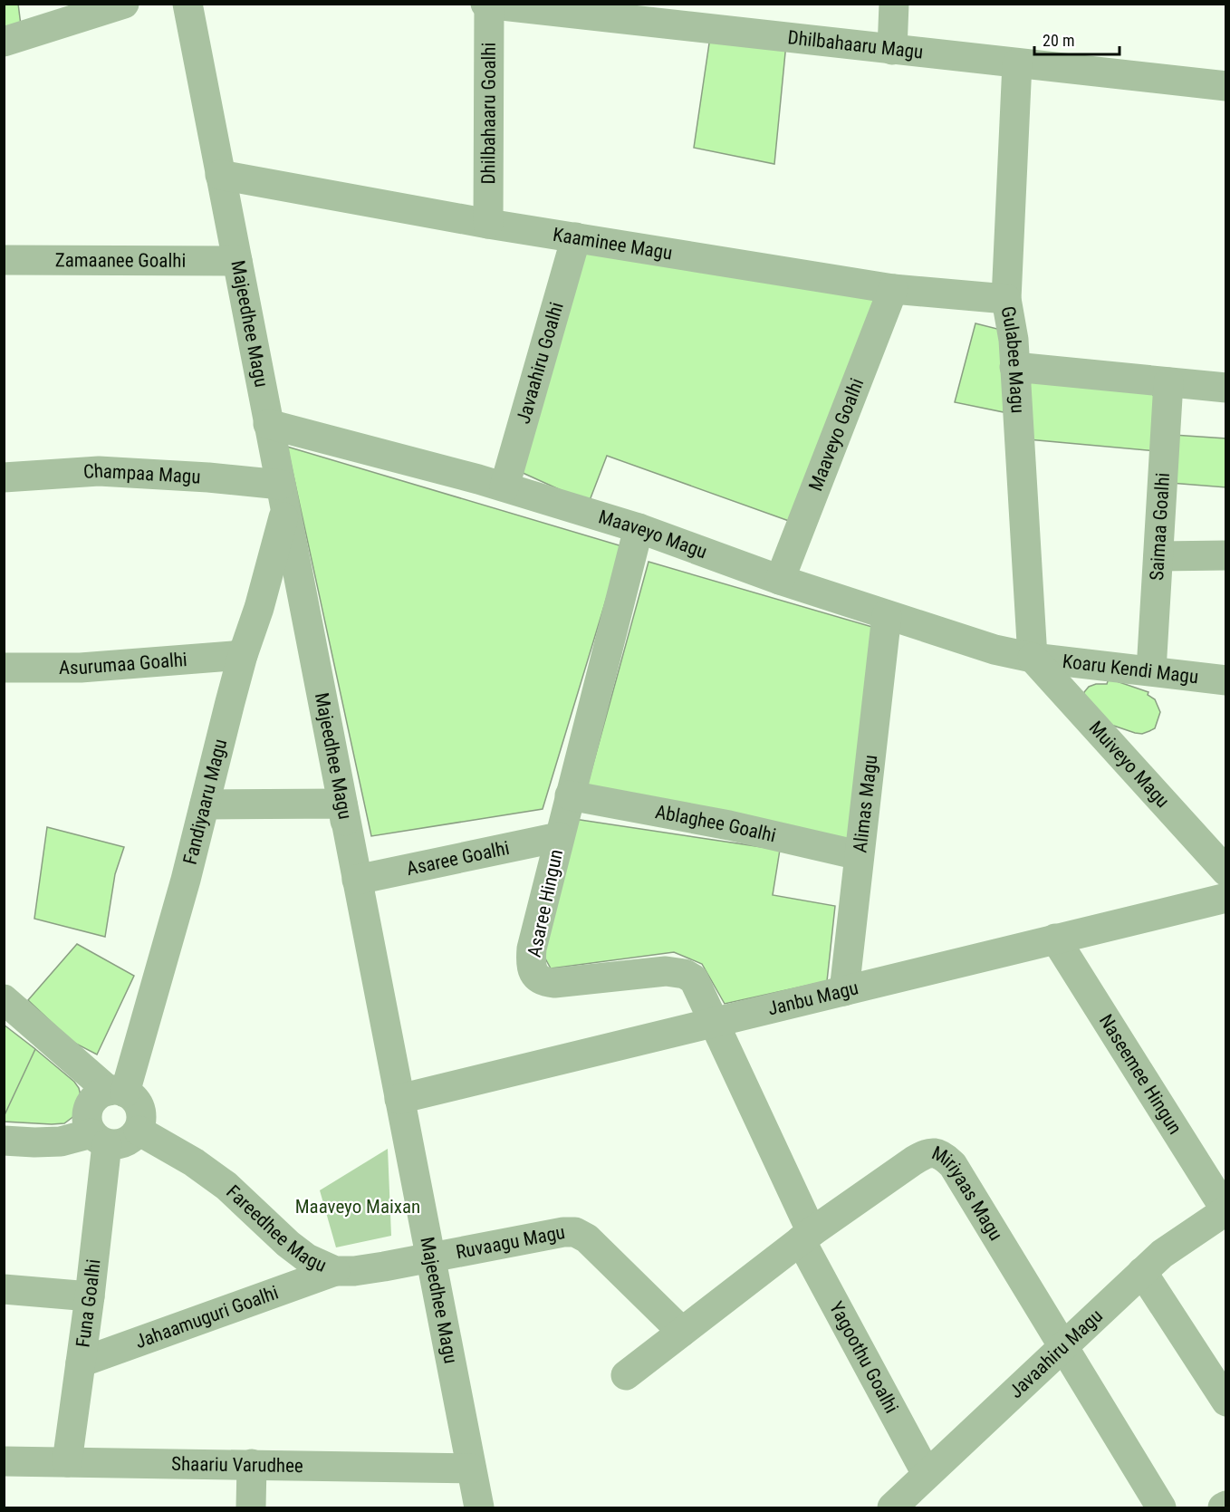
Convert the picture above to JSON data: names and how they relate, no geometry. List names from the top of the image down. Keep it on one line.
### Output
{"streets":{"street":["Dhilbahaaru Magu","Dhilbahaaru Goalhi","Kaaminee Magu","Zamaanee Goalhi","Majeedhee Magu","Gulabee Magu","Javaahiru Goalhi","Maaveyo Goalhi","Champaa Magu","Saimaa Goalhi","Maaveyo Magu","Asurumaa Goalhi","Koaru Kendi Magu","Muiveyo Magu","Fandiyaaru Magu","Alimas Magu","Ablaghee Goalhi","Asaree Goalhi","Asaree Hingun","Janbu Magu","Naseemee Hingun","Miriyaas Magu","Fareedhee Magu","Ruvaagu Magu","Funa Goalhi","Jahaamuguri Goalhi","Javaahiru Magu","Yagoothu Goalhi","Shaariu Varudhee"]},"crossings":[["Dhilbahaaru Magu","Dhilbahaaru Goalhi"],["Dhilbahaaru Magu","Gulabee Magu"],["Dhilbahaaru Goalhi","Kaaminee Magu"],["Kaaminee Magu","Majeedhee Magu"],["Kaaminee Magu","Gulabee Magu"],["Kaaminee Magu","Javaahiru Goalhi"],["Kaaminee Magu","Maaveyo Goalhi"],["Zamaanee Goalhi","Majeedhee Magu"],["Majeedhee Magu","Champaa Magu"],["Majeedhee Magu","Maaveyo Magu"],["Majeedhee Magu","Fandiyaaru Magu"],["Majeedhee Magu","Asaree Goalhi"],["Majeedhee Magu","Janbu Magu"],["Majeedhee Magu","Fareedhee Magu"],["Majeedhee Magu","Ruvaagu Magu"],["Majeedhee Magu","Shaariu Varudhee"],["Gulabee Magu","Maaveyo Magu"],["Gulabee Magu","Koaru Kendi Magu"],["Gulabee Magu","Muiveyo Magu"],["Javaahiru Goalhi","Maaveyo Magu"],["Maaveyo Goalhi","Maaveyo Magu"],["Champaa Magu","Fandiyaaru Magu"],["Saimaa Goalhi","Koaru Kendi Magu"],["Maaveyo Magu","Koaru Kendi Magu"],["Maaveyo Magu","Muiveyo Magu"],["Maaveyo Magu","Alimas Magu"],["Maaveyo Magu","Asaree Hingun"],["Asurumaa Goalhi","Fandiyaaru Magu"],["Koaru Kendi Magu","Muiveyo Magu"],["Fandiyaaru Magu","Fareedhee Magu"],["Fandiyaaru Magu","Funa Goalhi"],["Alimas Magu","Ablaghee Goalhi"],["Alimas Magu","Janbu Magu"],["Ablaghee Goalhi","Asaree Hingun"],["Asaree Goalhi","Asaree Hingun"],["Asaree Hingun","Janbu Magu"],["Asaree Hingun","Miriyaas Magu"],["Asaree Hingun","Yagoothu Goalhi"],["Janbu Magu","Naseemee Hingun"],["Naseemee Hingun","Javaahiru Magu"],["Miriyaas Magu","Ruvaagu Magu"],["Miriyaas Magu","Javaahiru Magu"],["Miriyaas Magu","Yagoothu Goalhi"],["Fareedhee Magu","Ruvaagu Magu"],["Fareedhee Magu","Funa Goalhi"],["Fareedhee Magu","Jahaamuguri Goalhi"],["Funa Goalhi","Jahaamuguri Goalhi"],["Funa Goalhi","Shaariu Varudhee"],["Javaahiru Magu","Yagoothu Goalhi"]],"parks":["Maaveyo Maixan"],"scale_bar":"20 m"}
